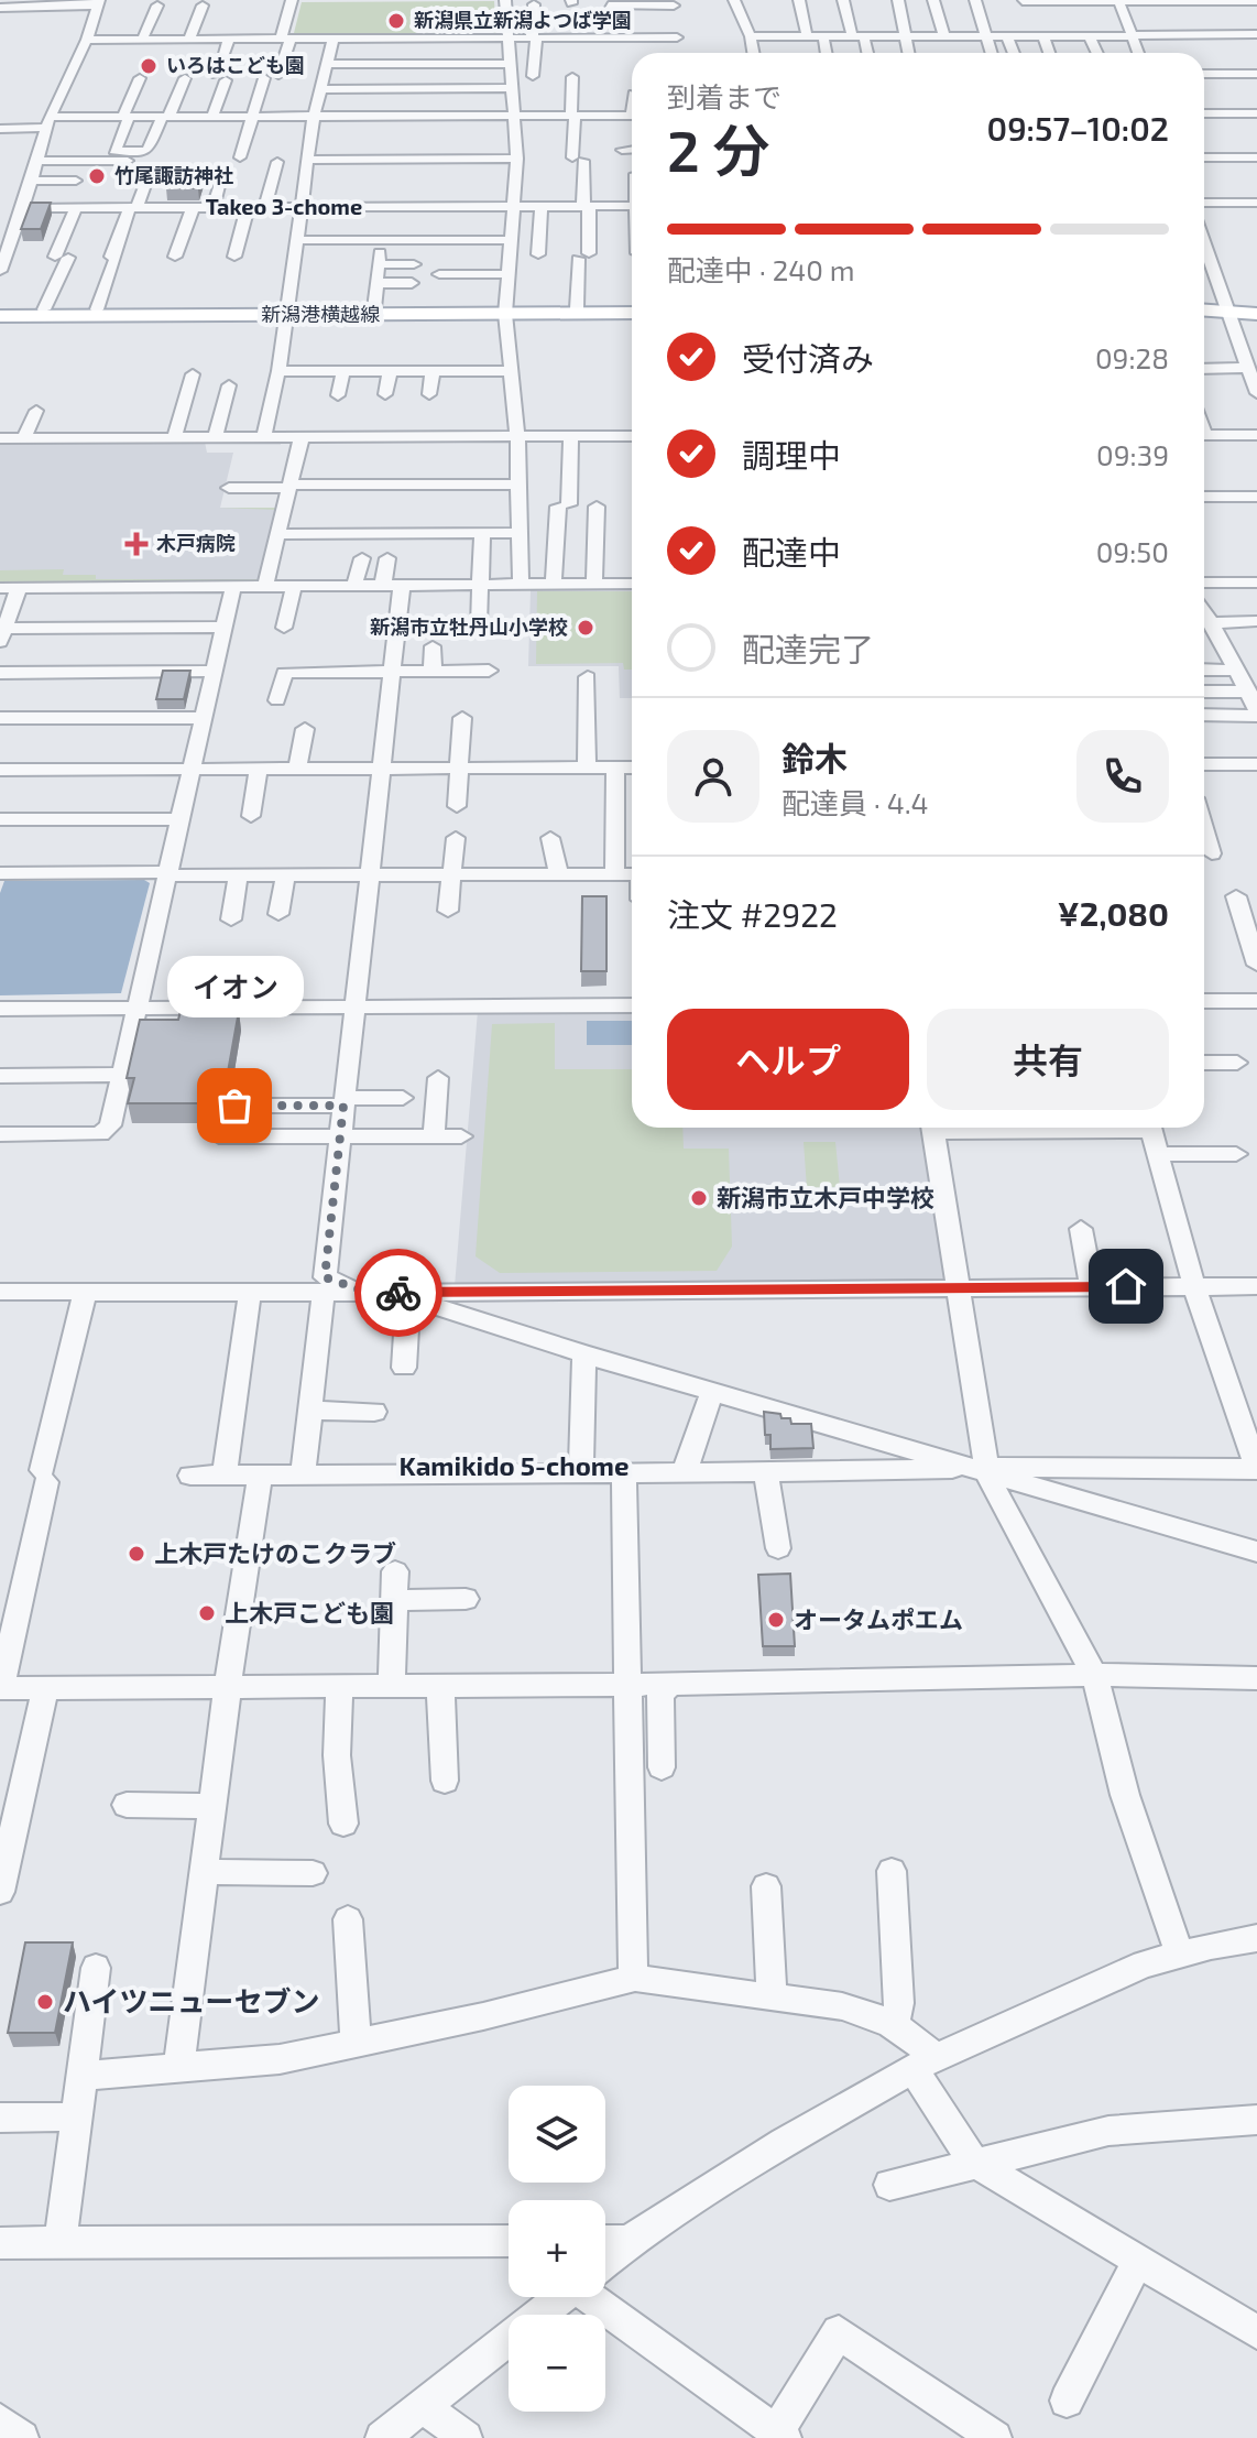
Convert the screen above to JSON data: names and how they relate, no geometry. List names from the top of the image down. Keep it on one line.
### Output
{"streets":{"main road":["新潟港横越線"]},"districts":["Takeo 3-chome","Kamikido 5-chome"],"places":{"other":["新潟県立新潟よつば学園","いろはこども園","竹尾諏訪神社","新潟市立牡丹山小学校","イオン","新潟市立木戸中学校","上木戸たけのこクラブ","上木戸こども園","オータムポエム","ハイツニューセブン"],"health":["木戸病院"]},"page":{"heading":["2 分","到着まで","09:57–10:02"],"panel":["鈴木","配達員 · 4.4","注文 #2922","¥2,080"],"bar":"配達中 · 240 m","list":[["受付済み","09:28"],["調理中","09:39"],["配達中","09:50"],"配達完了"],"bubble":"イオン","buttons":["ヘルプ","共有"],"map_buttons":["+","−"]}}
